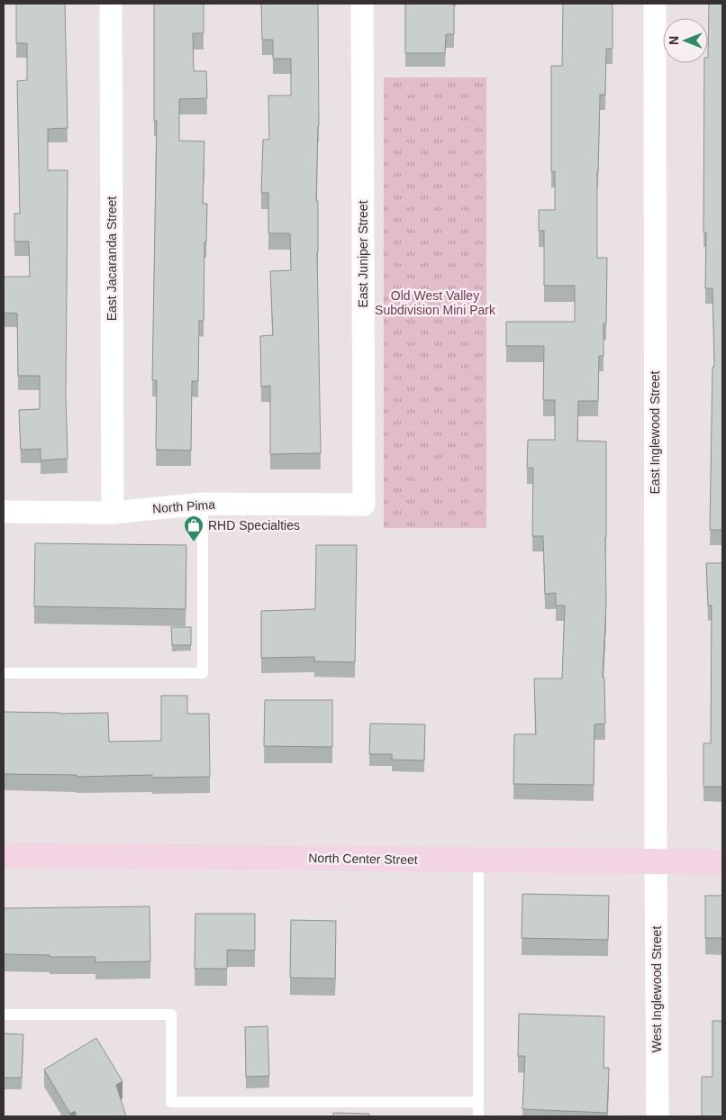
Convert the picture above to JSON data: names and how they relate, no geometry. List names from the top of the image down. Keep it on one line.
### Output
{"streets":{"street":["East Juniper Street","East Jacaranda Street","East Inglewood Street","North Pima","North Center Street","West Inglewood Street"]},"crossings":[["East Juniper Street","North Pima"],["East Jacaranda Street","North Pima"],["East Inglewood Street","North Center Street"],["East Inglewood Street","West Inglewood Street"],["North Center Street","West Inglewood Street"]],"parks":["Old West Valley Subdivision Mini Park"],"places":{"shop":["RHD Specialties"]},"north":"left"}
